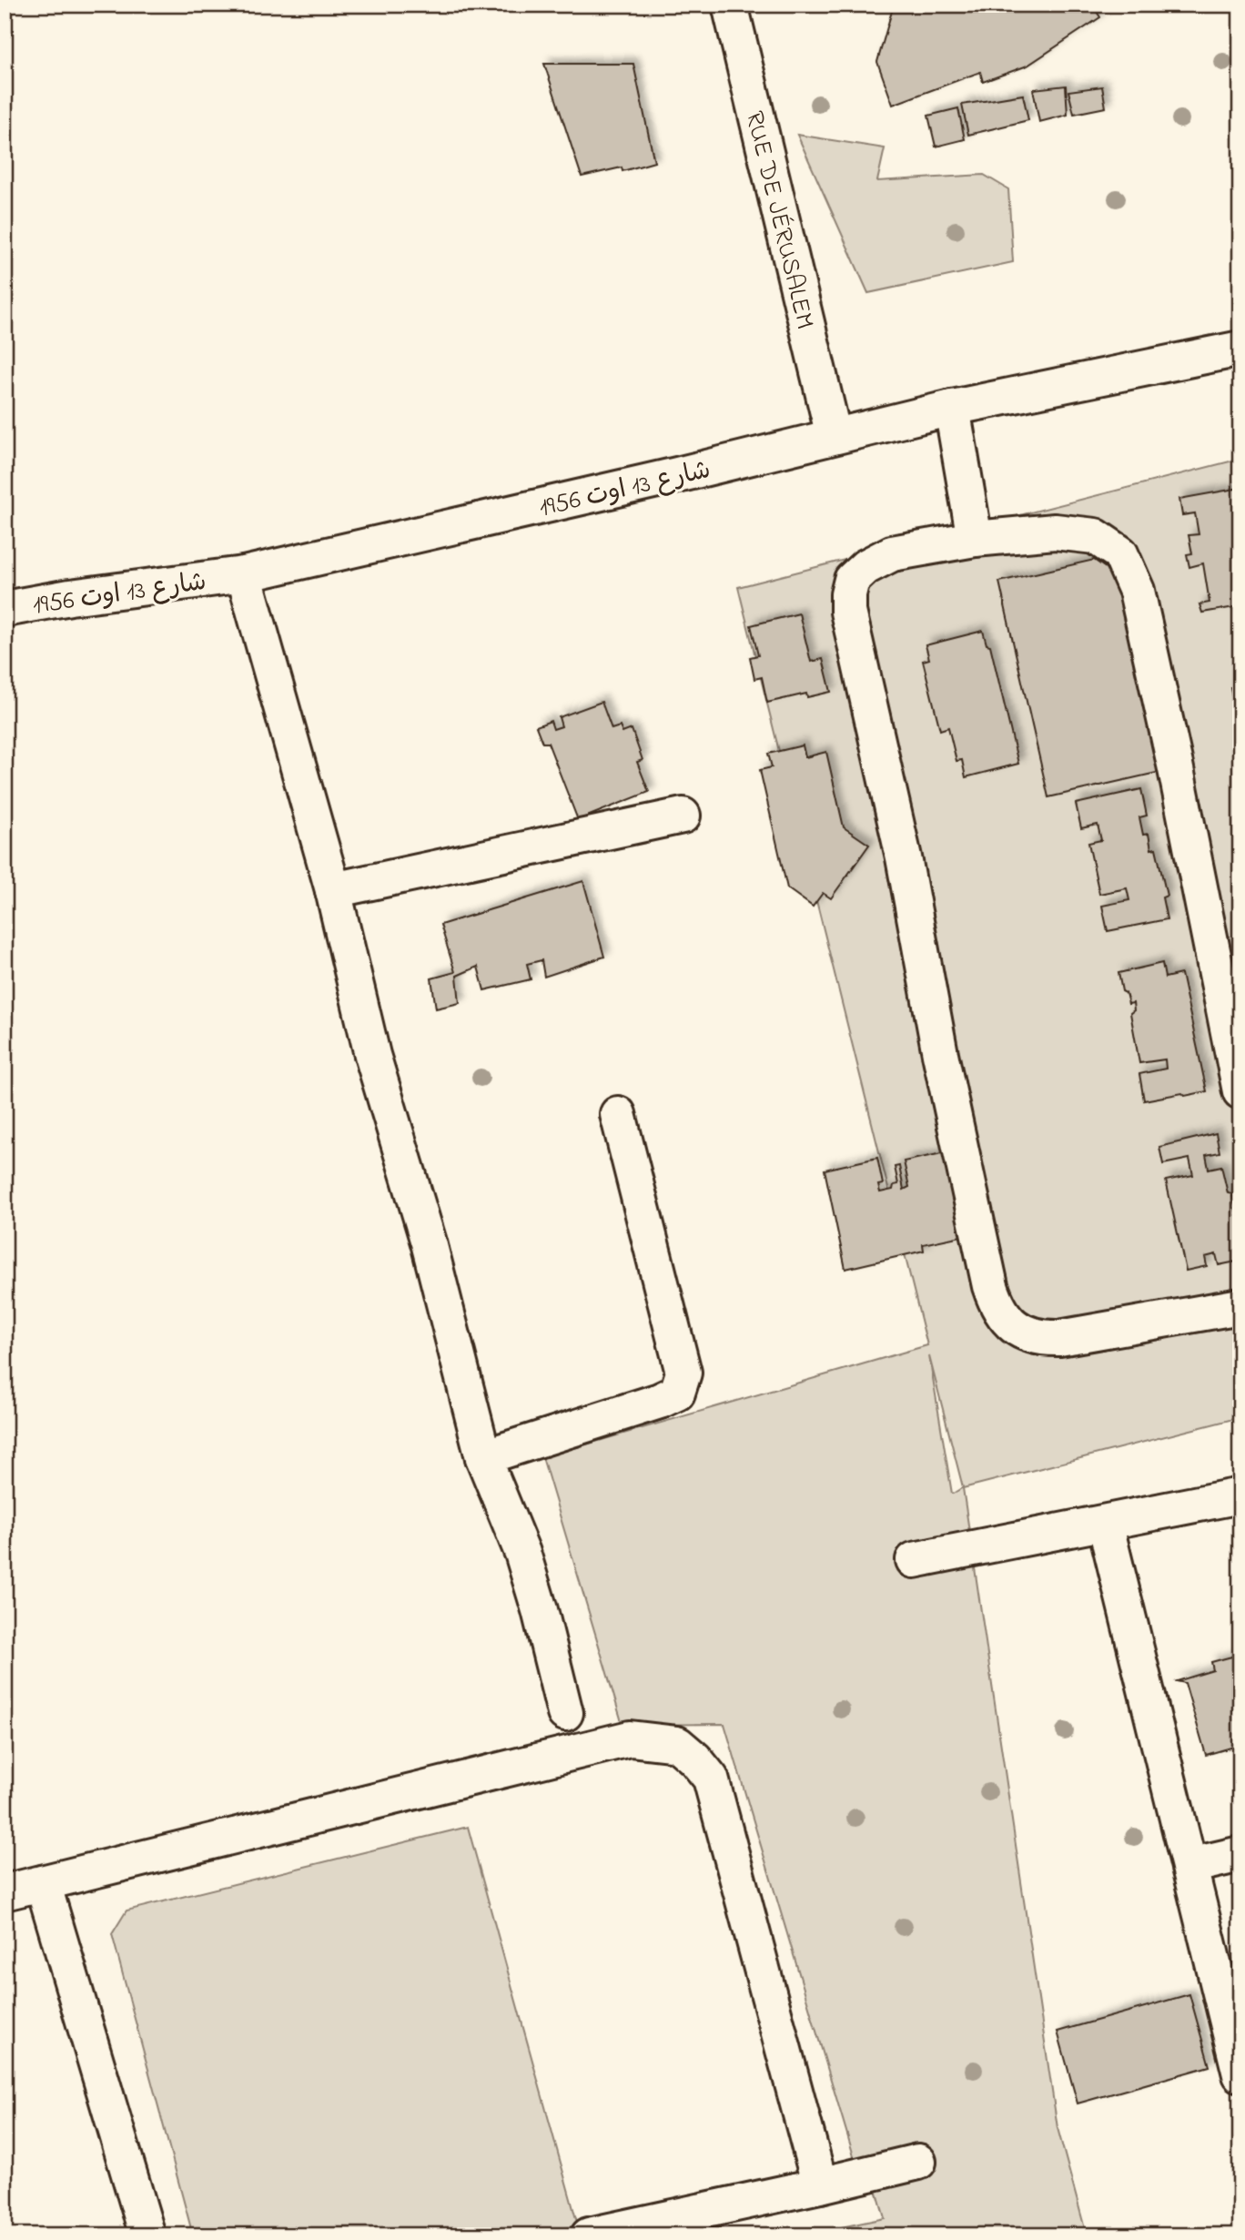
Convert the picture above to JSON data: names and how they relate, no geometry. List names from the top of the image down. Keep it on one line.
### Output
{"streets":{"street":["RUE DE JÉRUSALEM","شارع 13 اوت 1956"]},"crossings":[["RUE DE JÉRUSALEM","شارع 13 اوت 1956"]]}
